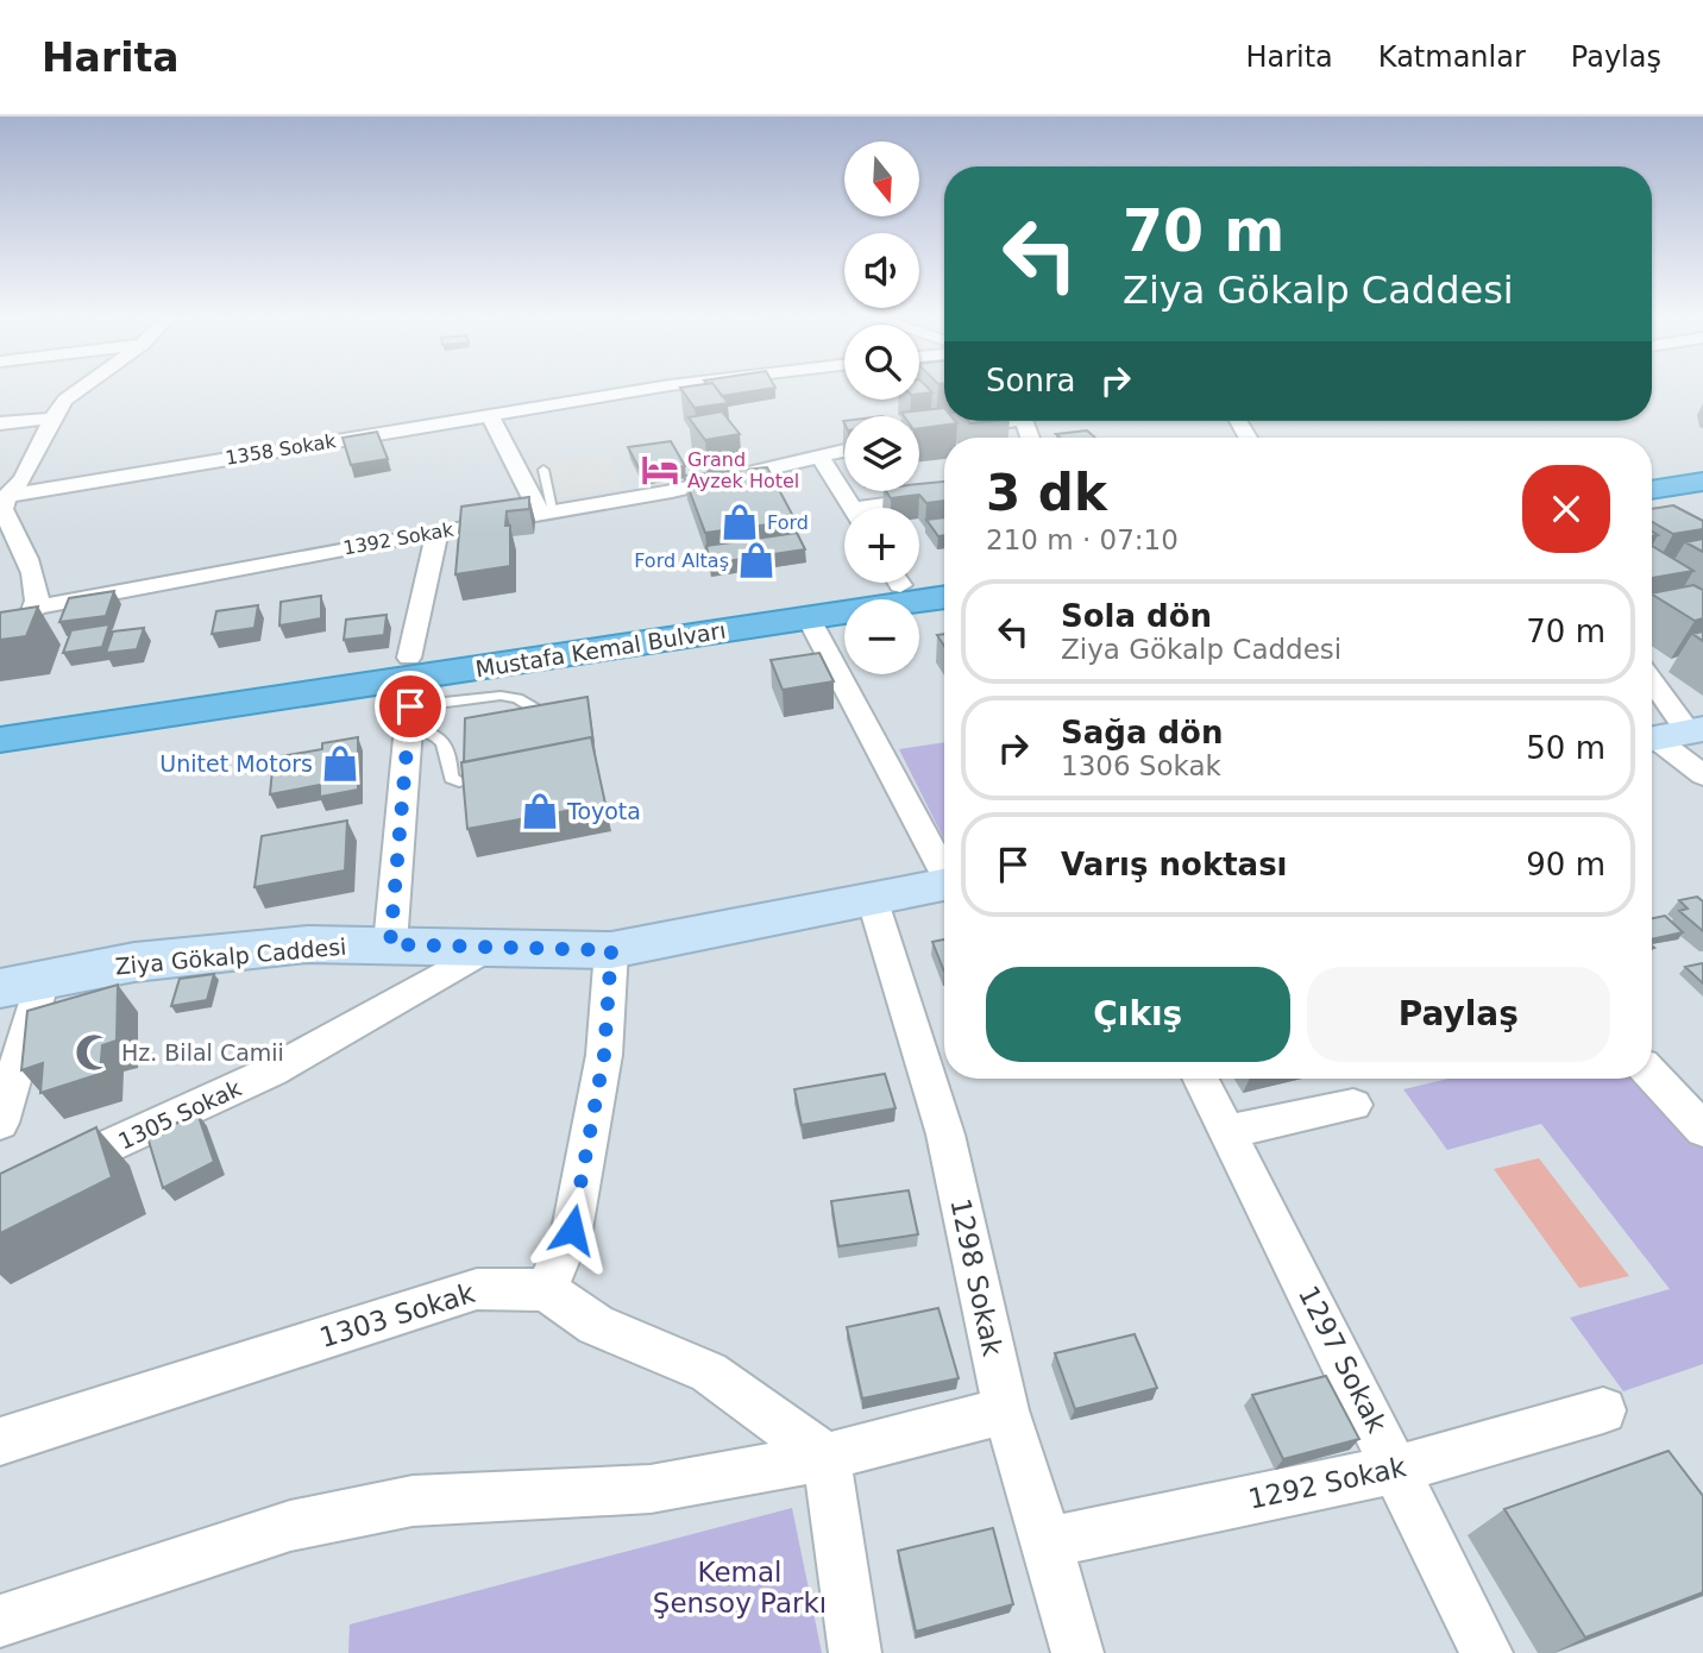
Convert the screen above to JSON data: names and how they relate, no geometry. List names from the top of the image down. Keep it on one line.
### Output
{"streets":{"highway":["Mustafa Kemal Bulvarı"],"street":["1358 Sokak","1392 Sokak","Ziya Gökalp Caddesi","1305 Sokak","1298 Sokak","1303 Sokak","1297 Sokak","1292 Sokak"]},"crossings":[["Ziya Gökalp Caddesi","1305 Sokak"],["Ziya Gökalp Caddesi","1298 Sokak"],["1298 Sokak","1292 Sokak"],["1297 Sokak","1292 Sokak"]],"parks":["Kemal Şensoy Parkı"],"places":{"hotel":["Grand Ayzek Hotel"],"shop":["Ford","Ford Altaş","Unitet Motors","Toyota"],"mosque":["Hz. Bilal Camii"]},"north":"bottom","page":{"header":"Harita","nav":["Harita","Katmanlar","Paylaş"],"map_buttons":["+","−"],"turn":["70 m","Ziya Gökalp Caddesi"],"then":"Sonra","heading":["3 dk","210 m · 07:10"],"list":[{"name":"Sola dön","note":"Ziya Gökalp Caddesi","value":"70 m"},{"name":"Sağa dön","note":"1306 Sokak","value":"50 m"},{"name":"Varış noktası","value":"90 m"}],"buttons":["Çıkış","Paylaş"]}}
